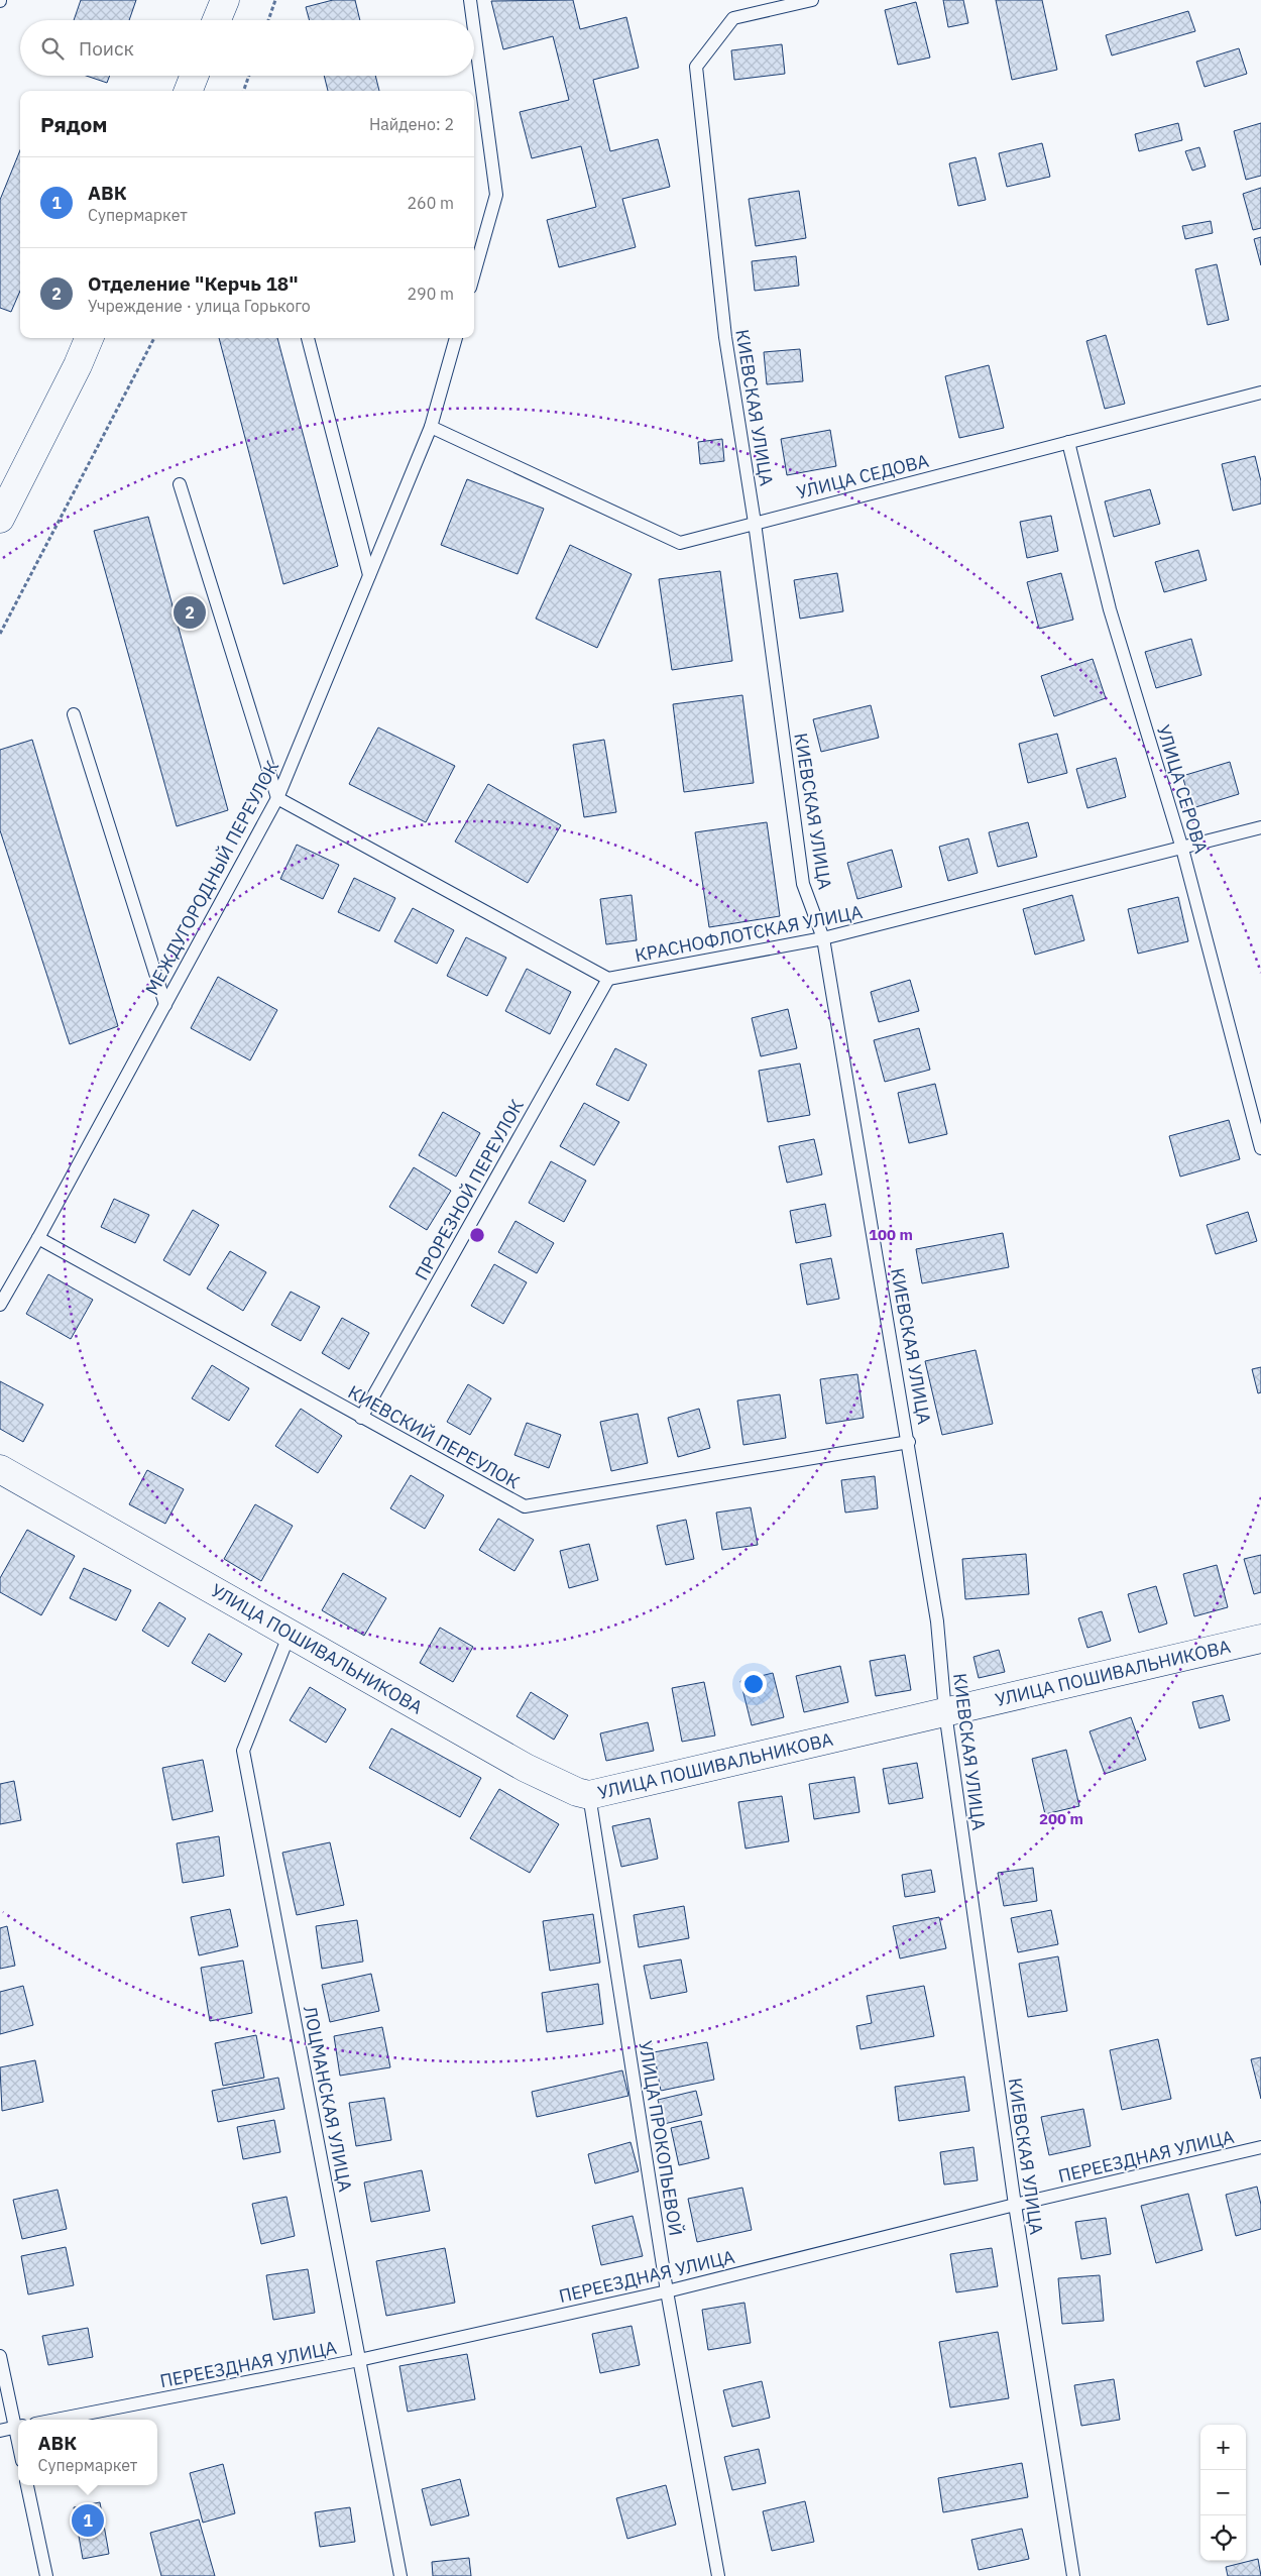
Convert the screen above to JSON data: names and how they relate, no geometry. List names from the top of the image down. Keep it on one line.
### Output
{"streets":{"main road":["УЛИЦА ПОШИВАЛЬНИКОВА"],"lane":["КИЕВСКАЯ УЛИЦА","УЛИЦА СЕДОВА","УЛИЦА СЕРОВА","МЕЖДУГОРОДНЫЙ ПЕРЕУЛОК","КРАСНОФЛОТСКАЯ УЛИЦА","ПРОРЕЗНОЙ ПЕРЕУЛОК","КИЕВСКИЙ ПЕРЕУЛОК","ЛОЦМАНСКАЯ УЛИЦА","УЛИЦА ПРОКОПЬЕВОЙ","ПЕРЕЕЗДНАЯ УЛИЦА"]},"crossings":[["КИЕВСКАЯ УЛИЦА","УЛИЦА СЕДОВА"],["КИЕВСКАЯ УЛИЦА","КРАСНОФЛОТСКАЯ УЛИЦА"],["КИЕВСКАЯ УЛИЦА","КИЕВСКИЙ ПЕРЕУЛОК"],["КИЕВСКАЯ УЛИЦА","УЛИЦА ПОШИВАЛЬНИКОВА"],["КИЕВСКАЯ УЛИЦА","ПЕРЕЕЗДНАЯ УЛИЦА"],["УЛИЦА СЕДОВА","УЛИЦА СЕРОВА"],["УЛИЦА СЕДОВА","МЕЖДУГОРОДНЫЙ ПЕРЕУЛОК"],["УЛИЦА СЕРОВА","КРАСНОФЛОТСКАЯ УЛИЦА"],["МЕЖДУГОРОДНЫЙ ПЕРЕУЛОК","КИЕВСКИЙ ПЕРЕУЛОК"],["КРАСНОФЛОТСКАЯ УЛИЦА","ПРОРЕЗНОЙ ПЕРЕУЛОК"],["ПРОРЕЗНОЙ ПЕРЕУЛОК","КИЕВСКИЙ ПЕРЕУЛОК"],["УЛИЦА ПОШИВАЛЬНИКОВА","ЛОЦМАНСКАЯ УЛИЦА"],["УЛИЦА ПОШИВАЛЬНИКОВА","УЛИЦА ПРОКОПЬЕВОЙ"],["ЛОЦМАНСКАЯ УЛИЦА","ПЕРЕЕЗДНАЯ УЛИЦА"],["УЛИЦА ПРОКОПЬЕВОЙ","ПЕРЕЕЗДНАЯ УЛИЦА"]],"page":{"search":"Поиск","heading":["Рядом","Найдено: 2"],"list":[{"mark":"1","name":"АВК","note":"Супермаркет","value":"260 m"},{"mark":"2","name":"Отделение \"Керчь 18\"","note":"Учреждение · улица Горького","value":"290 m"}],"pins":["2","1"],"popup":["АВК","Супермаркет"],"map_buttons":["+","−"]},"rings":["100 m","200 m"]}
